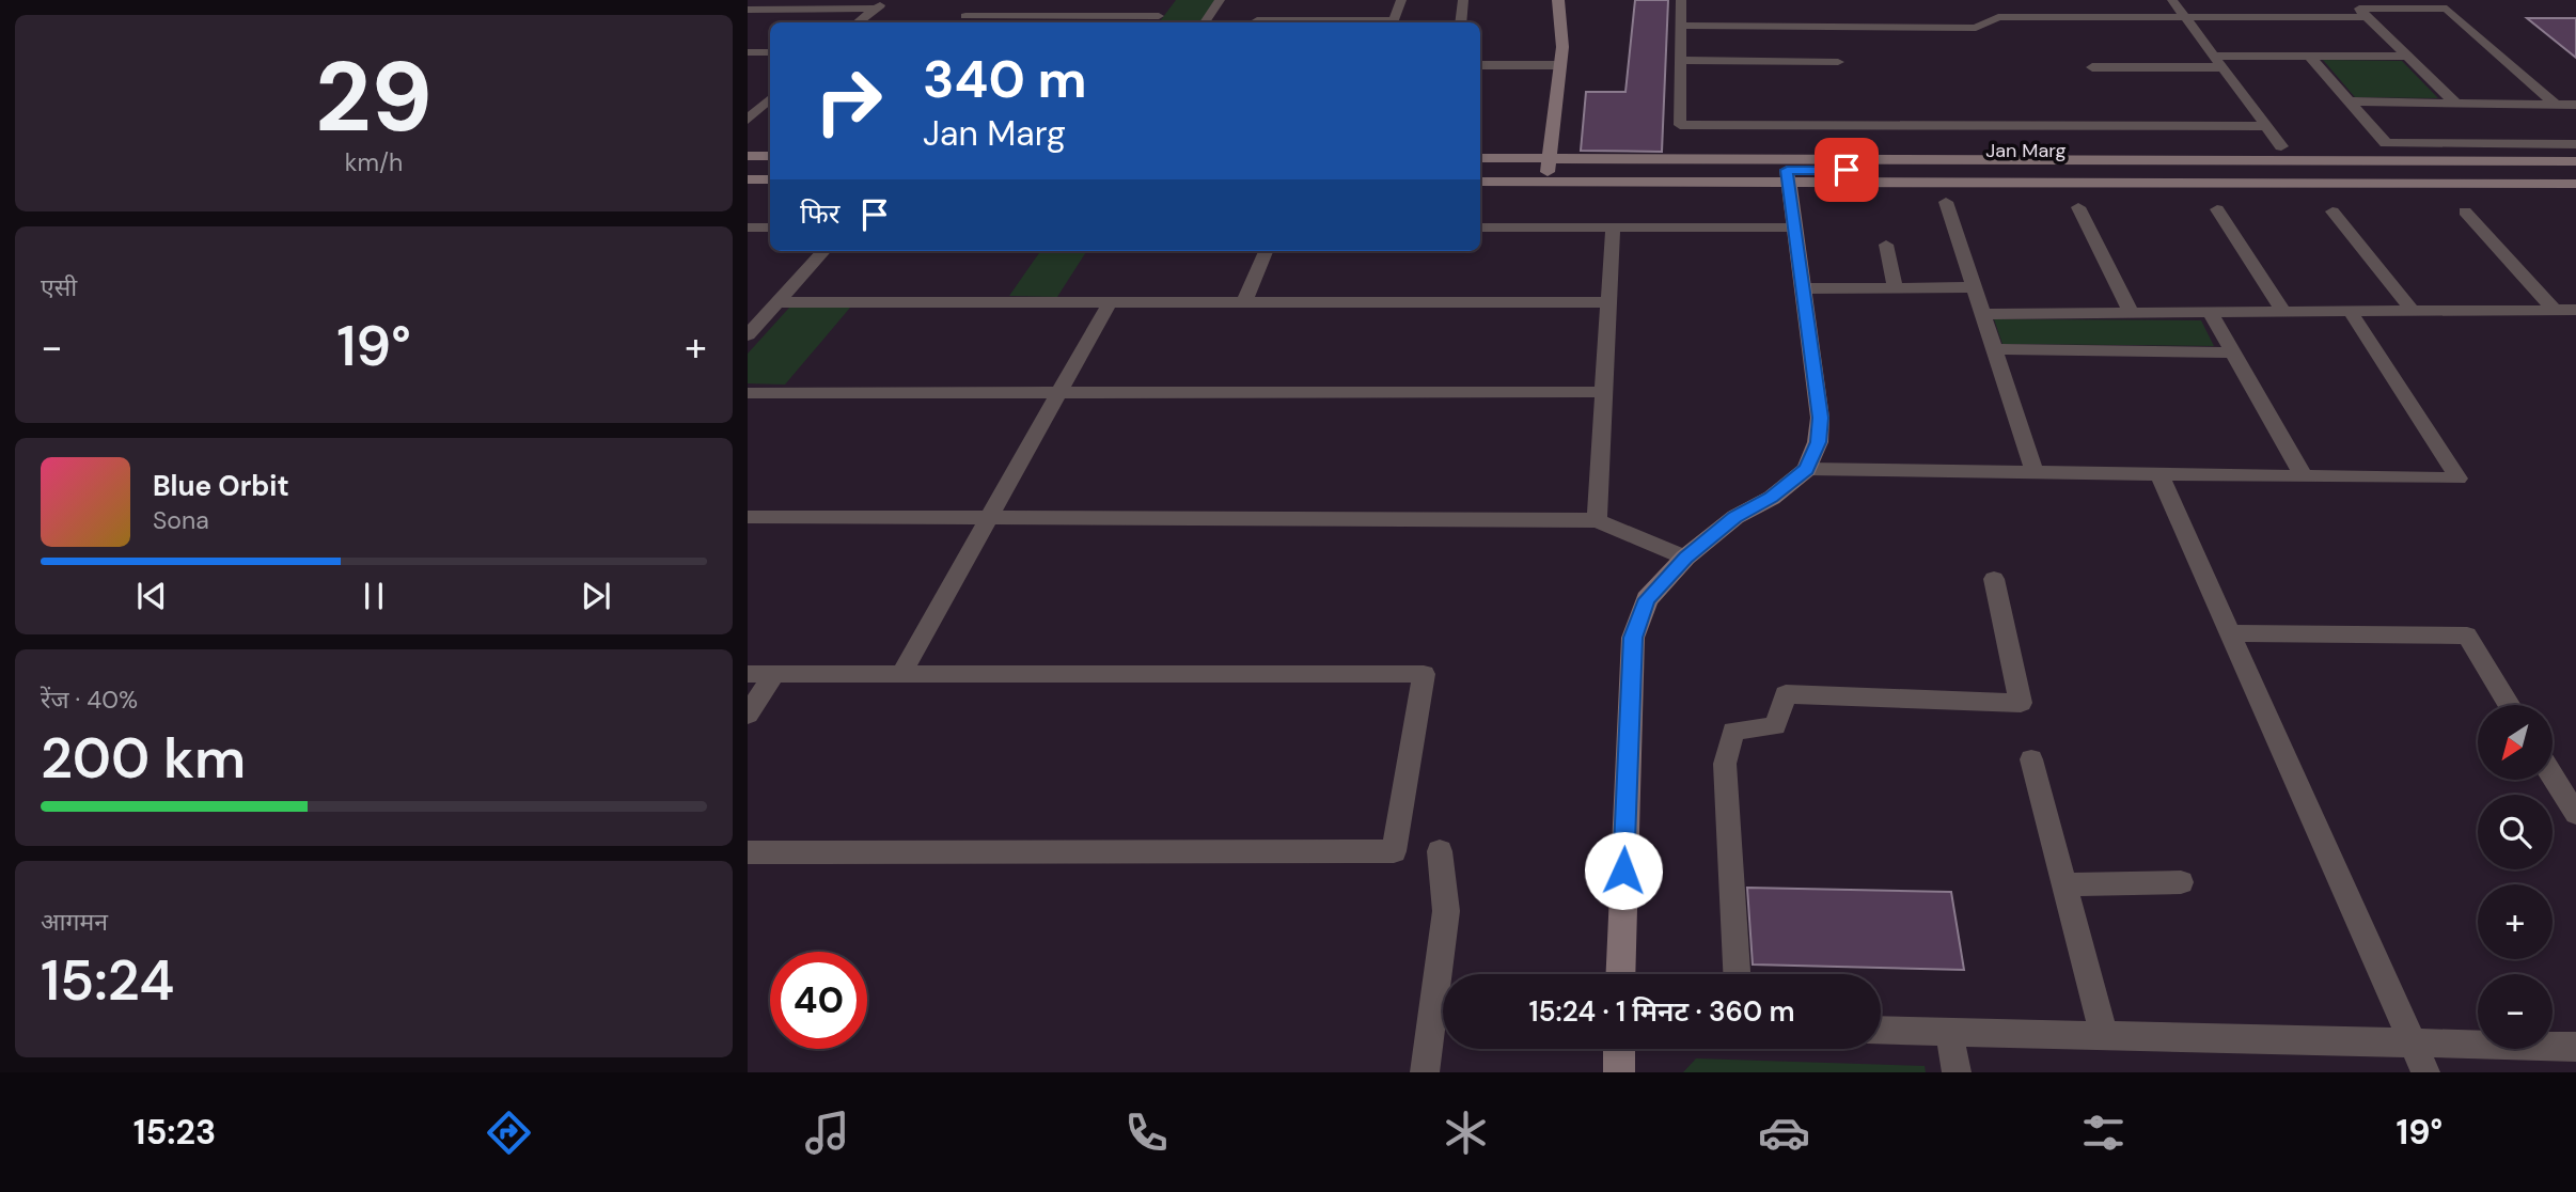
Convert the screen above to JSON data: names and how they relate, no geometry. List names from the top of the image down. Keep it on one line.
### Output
{"streets":{"street":["Jan Marg"]},"north":"bottom left","page":{"tile":[["29","km/h"],"एसी",["रेंज · 40%","200 km"],["आगमन","15:24"]],"turn":["340 m","Jan Marg"],"then":"फिर","heat":["−","19°","+"],"song":["Blue Orbit","Sona"],"map_buttons":["+","−"],"limit":"40","trip":"15:24 · 1 मिनट · 360 m","tabs":["15:23","19°"]}}
